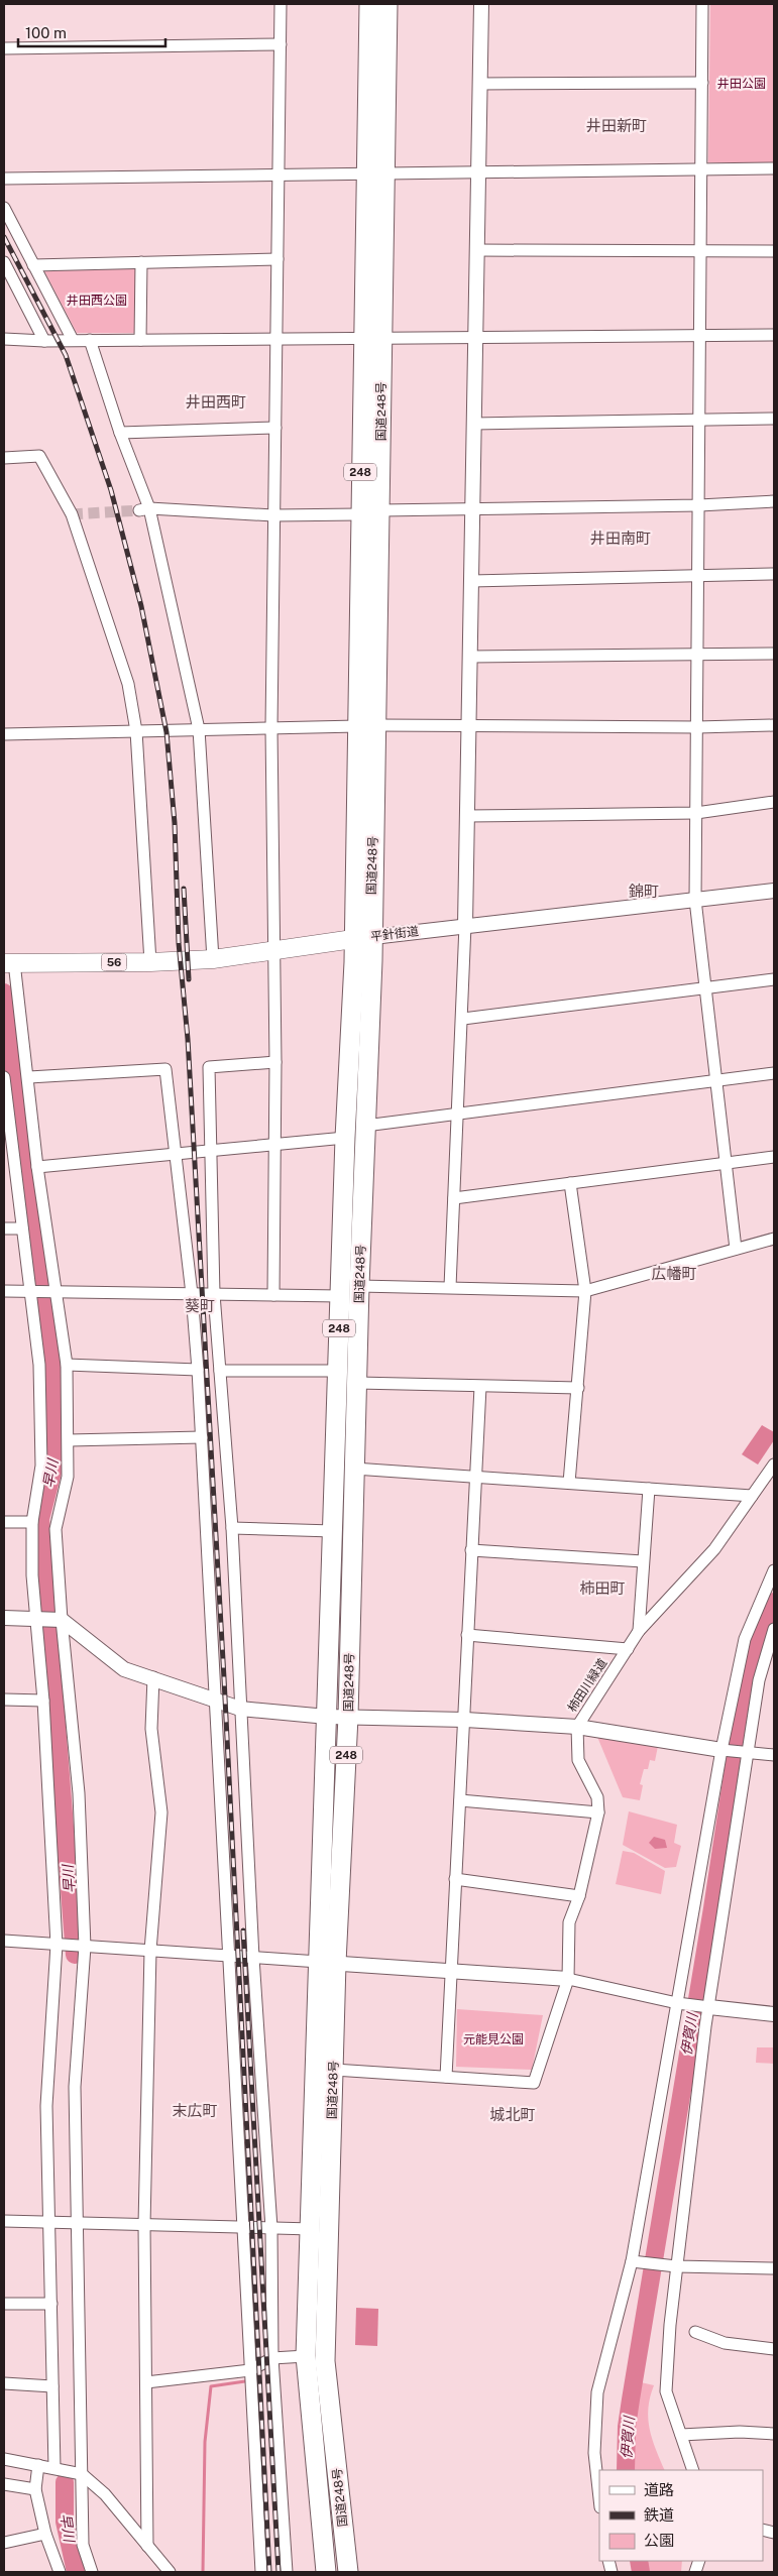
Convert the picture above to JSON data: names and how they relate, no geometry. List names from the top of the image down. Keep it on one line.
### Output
{"streets":{"highway":["国道248号","248"],"main road":["平針街道","56"],"street":["柿田川緑道"]},"crossings":[["国道248号","平針街道"]],"districts":["井田新町","井田西町","井田南町","錦町","広幡町","葵町","柿田町","末広町","城北町"],"water":["早川","伊賀川"],"parks":["井田公園","井田西公園","元能見公園"],"legend":["道路","鉄道","公園"],"scale_bar":"100 m"}
